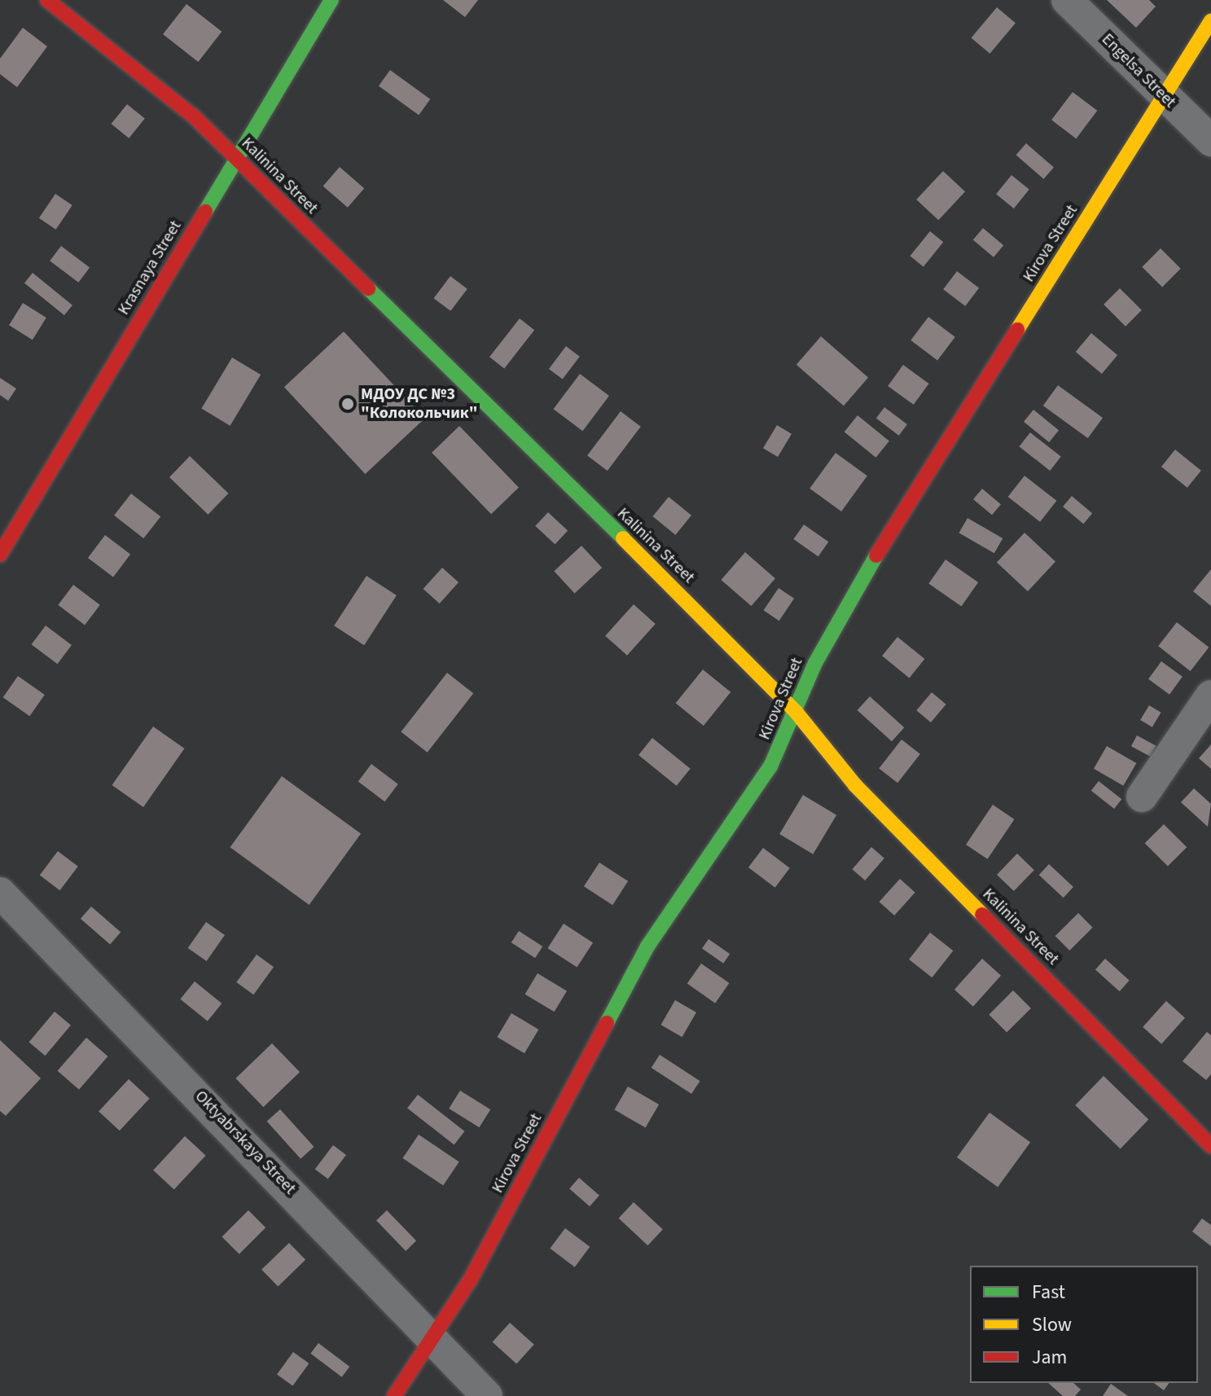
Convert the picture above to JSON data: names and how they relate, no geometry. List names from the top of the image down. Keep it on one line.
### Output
{"streets":{"street":["Engelsa Street","Kalinina Street","Kirova Street","Krasnaya Street","Oktyabrskaya Street"]},"crossings":[["Engelsa Street","Kirova Street"],["Kalinina Street","Kirova Street"],["Kalinina Street","Krasnaya Street"],["Kirova Street","Oktyabrskaya Street"]],"places":["МДОУ ДС №3 \"Колокольчик\""],"legend":["Fast","Slow","Jam"]}
